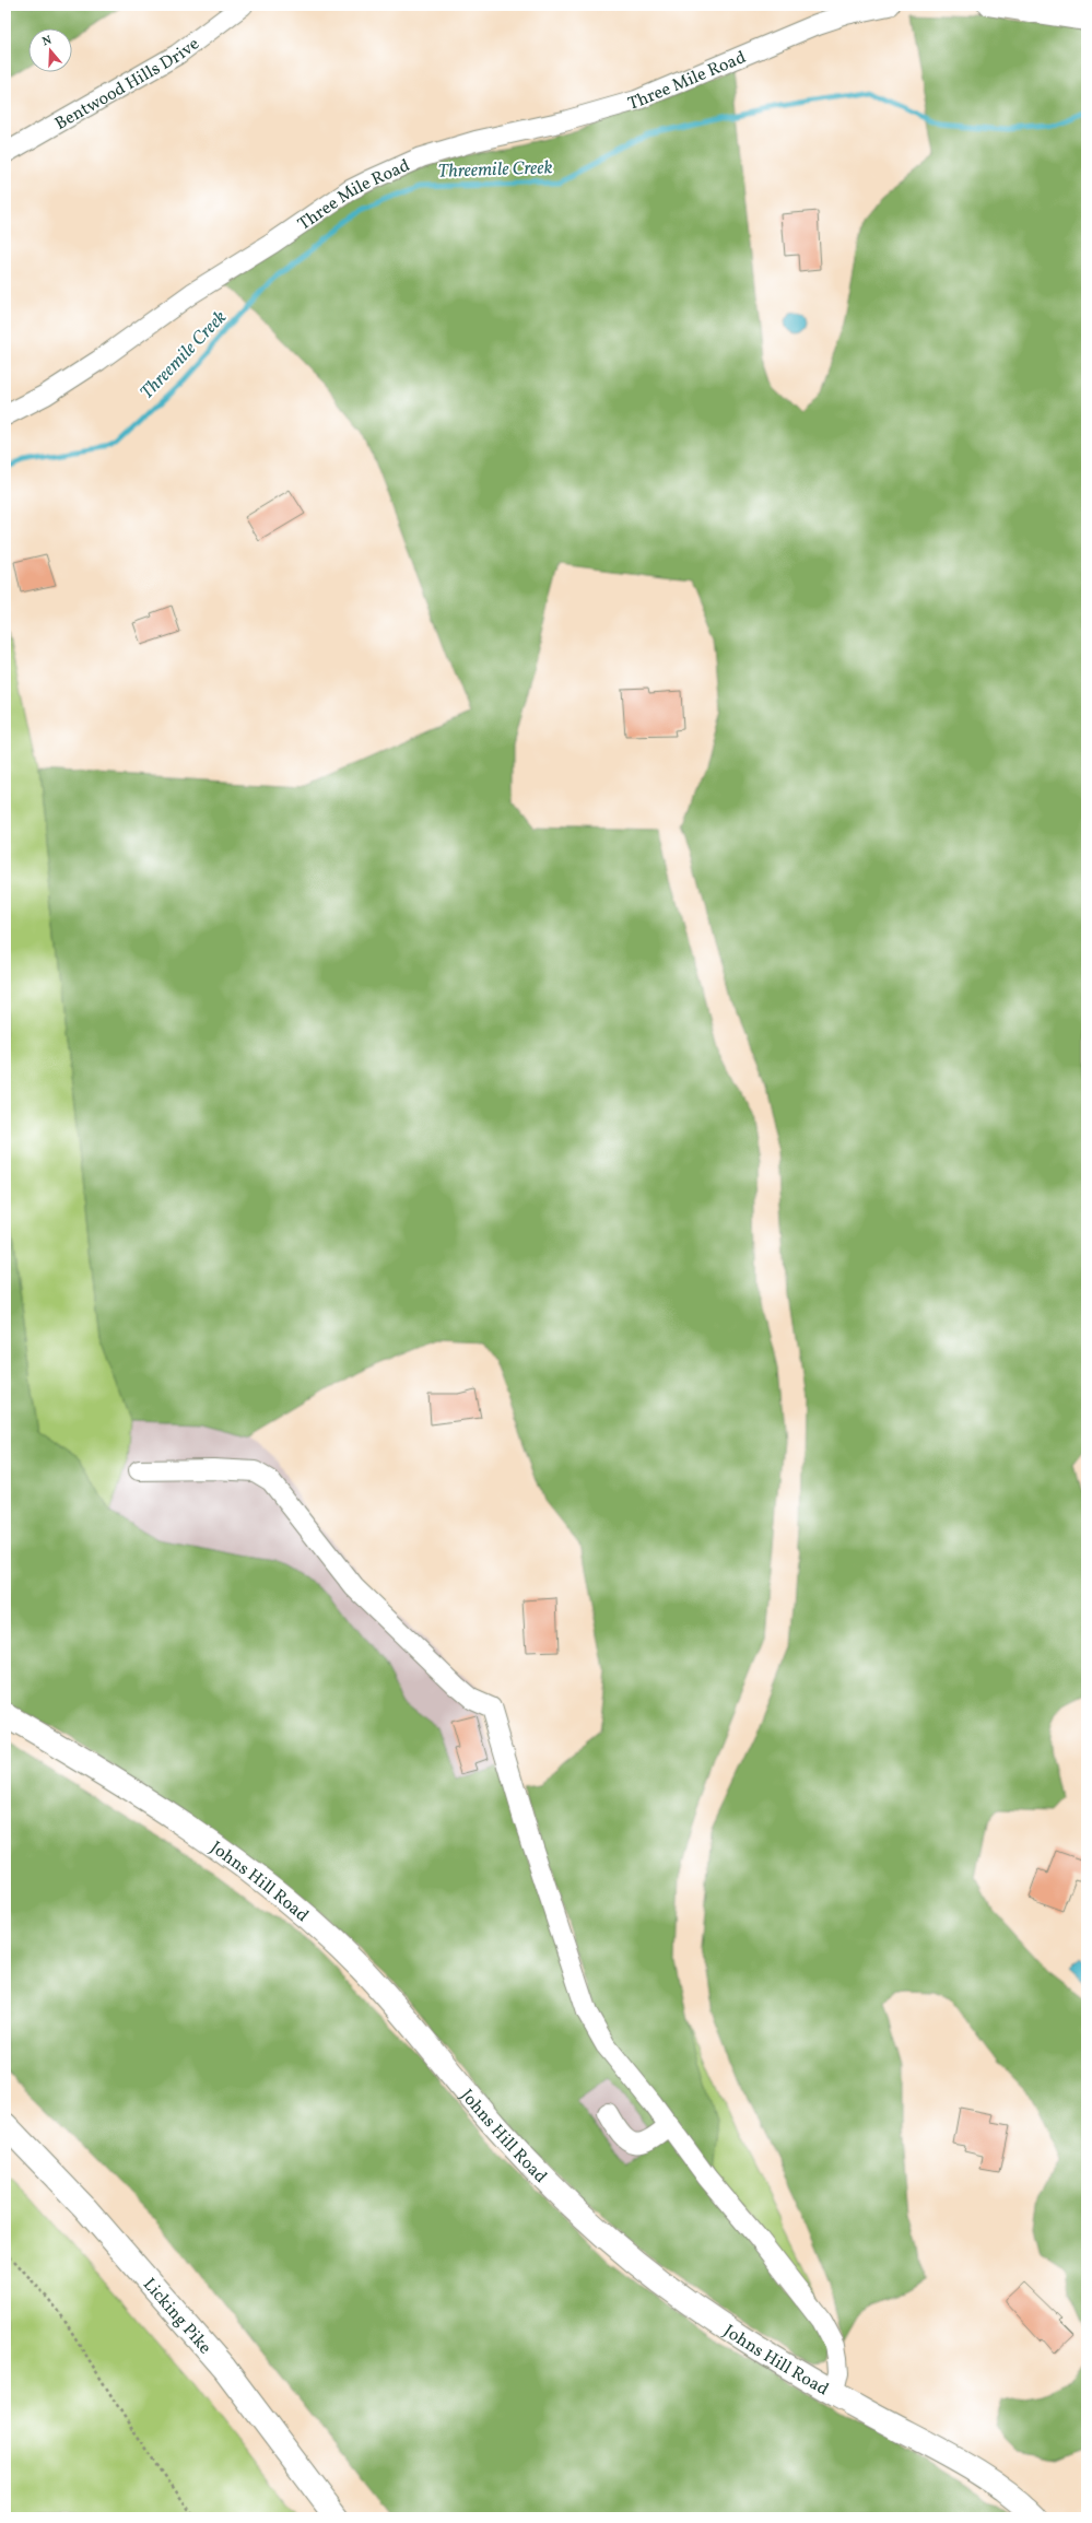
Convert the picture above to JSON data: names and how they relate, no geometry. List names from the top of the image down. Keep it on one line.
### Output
{"streets":{"main road":["Johns Hill Road","Licking Pike"],"street":["Three Mile Road","Bentwood Hills Drive"]},"water":["Threemile Creek"],"north":"top"}
